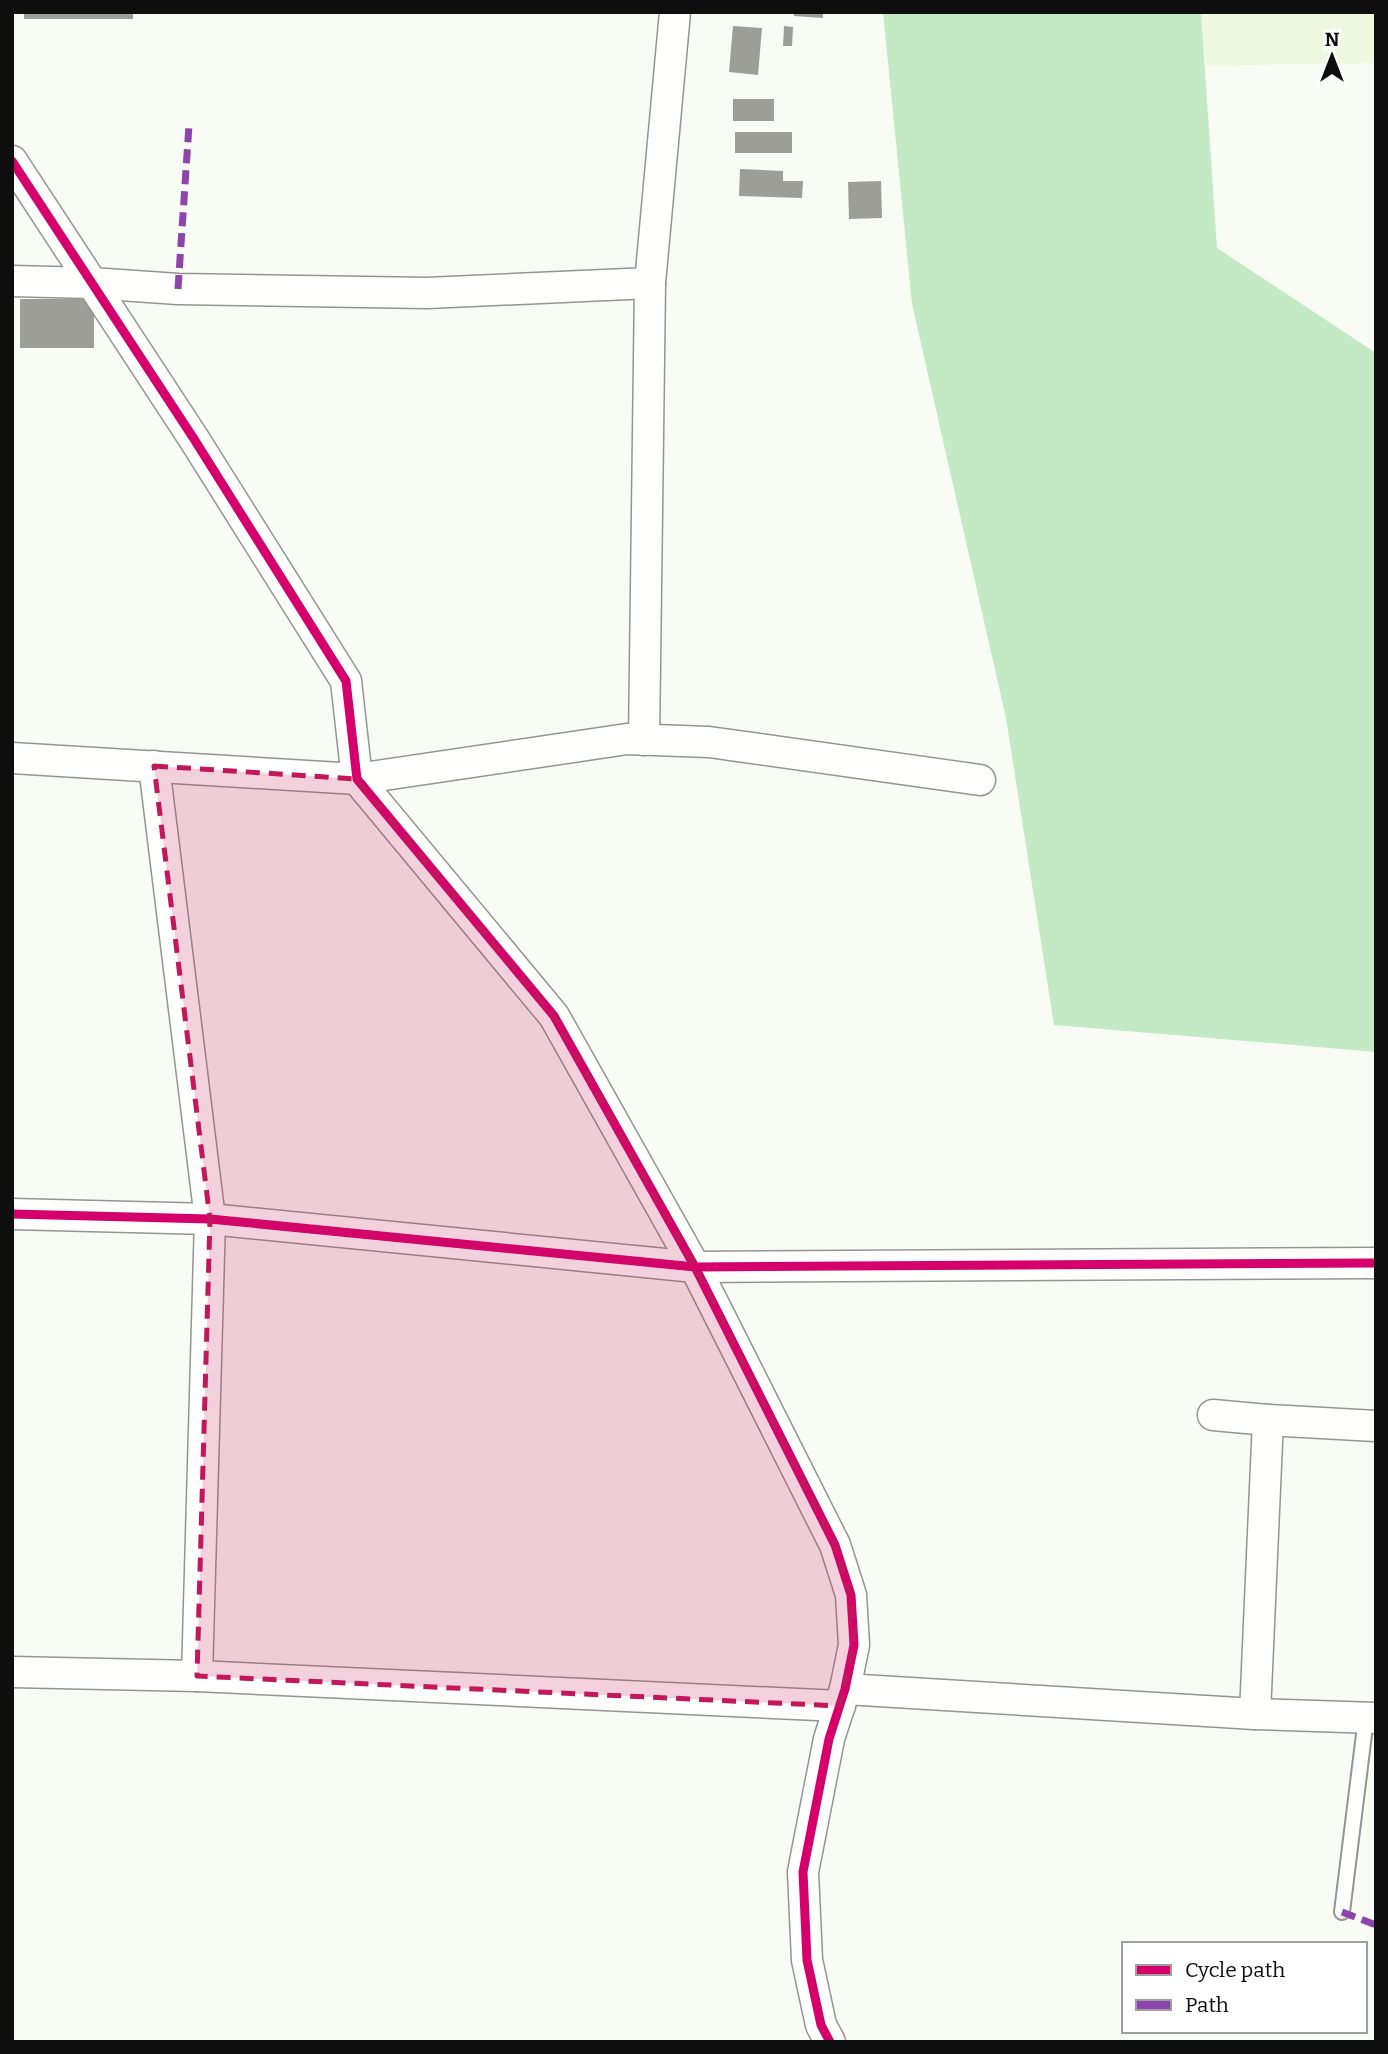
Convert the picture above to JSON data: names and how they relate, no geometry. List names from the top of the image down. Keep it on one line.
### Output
{"legend":["Cycle path","Path"],"north":"top"}
